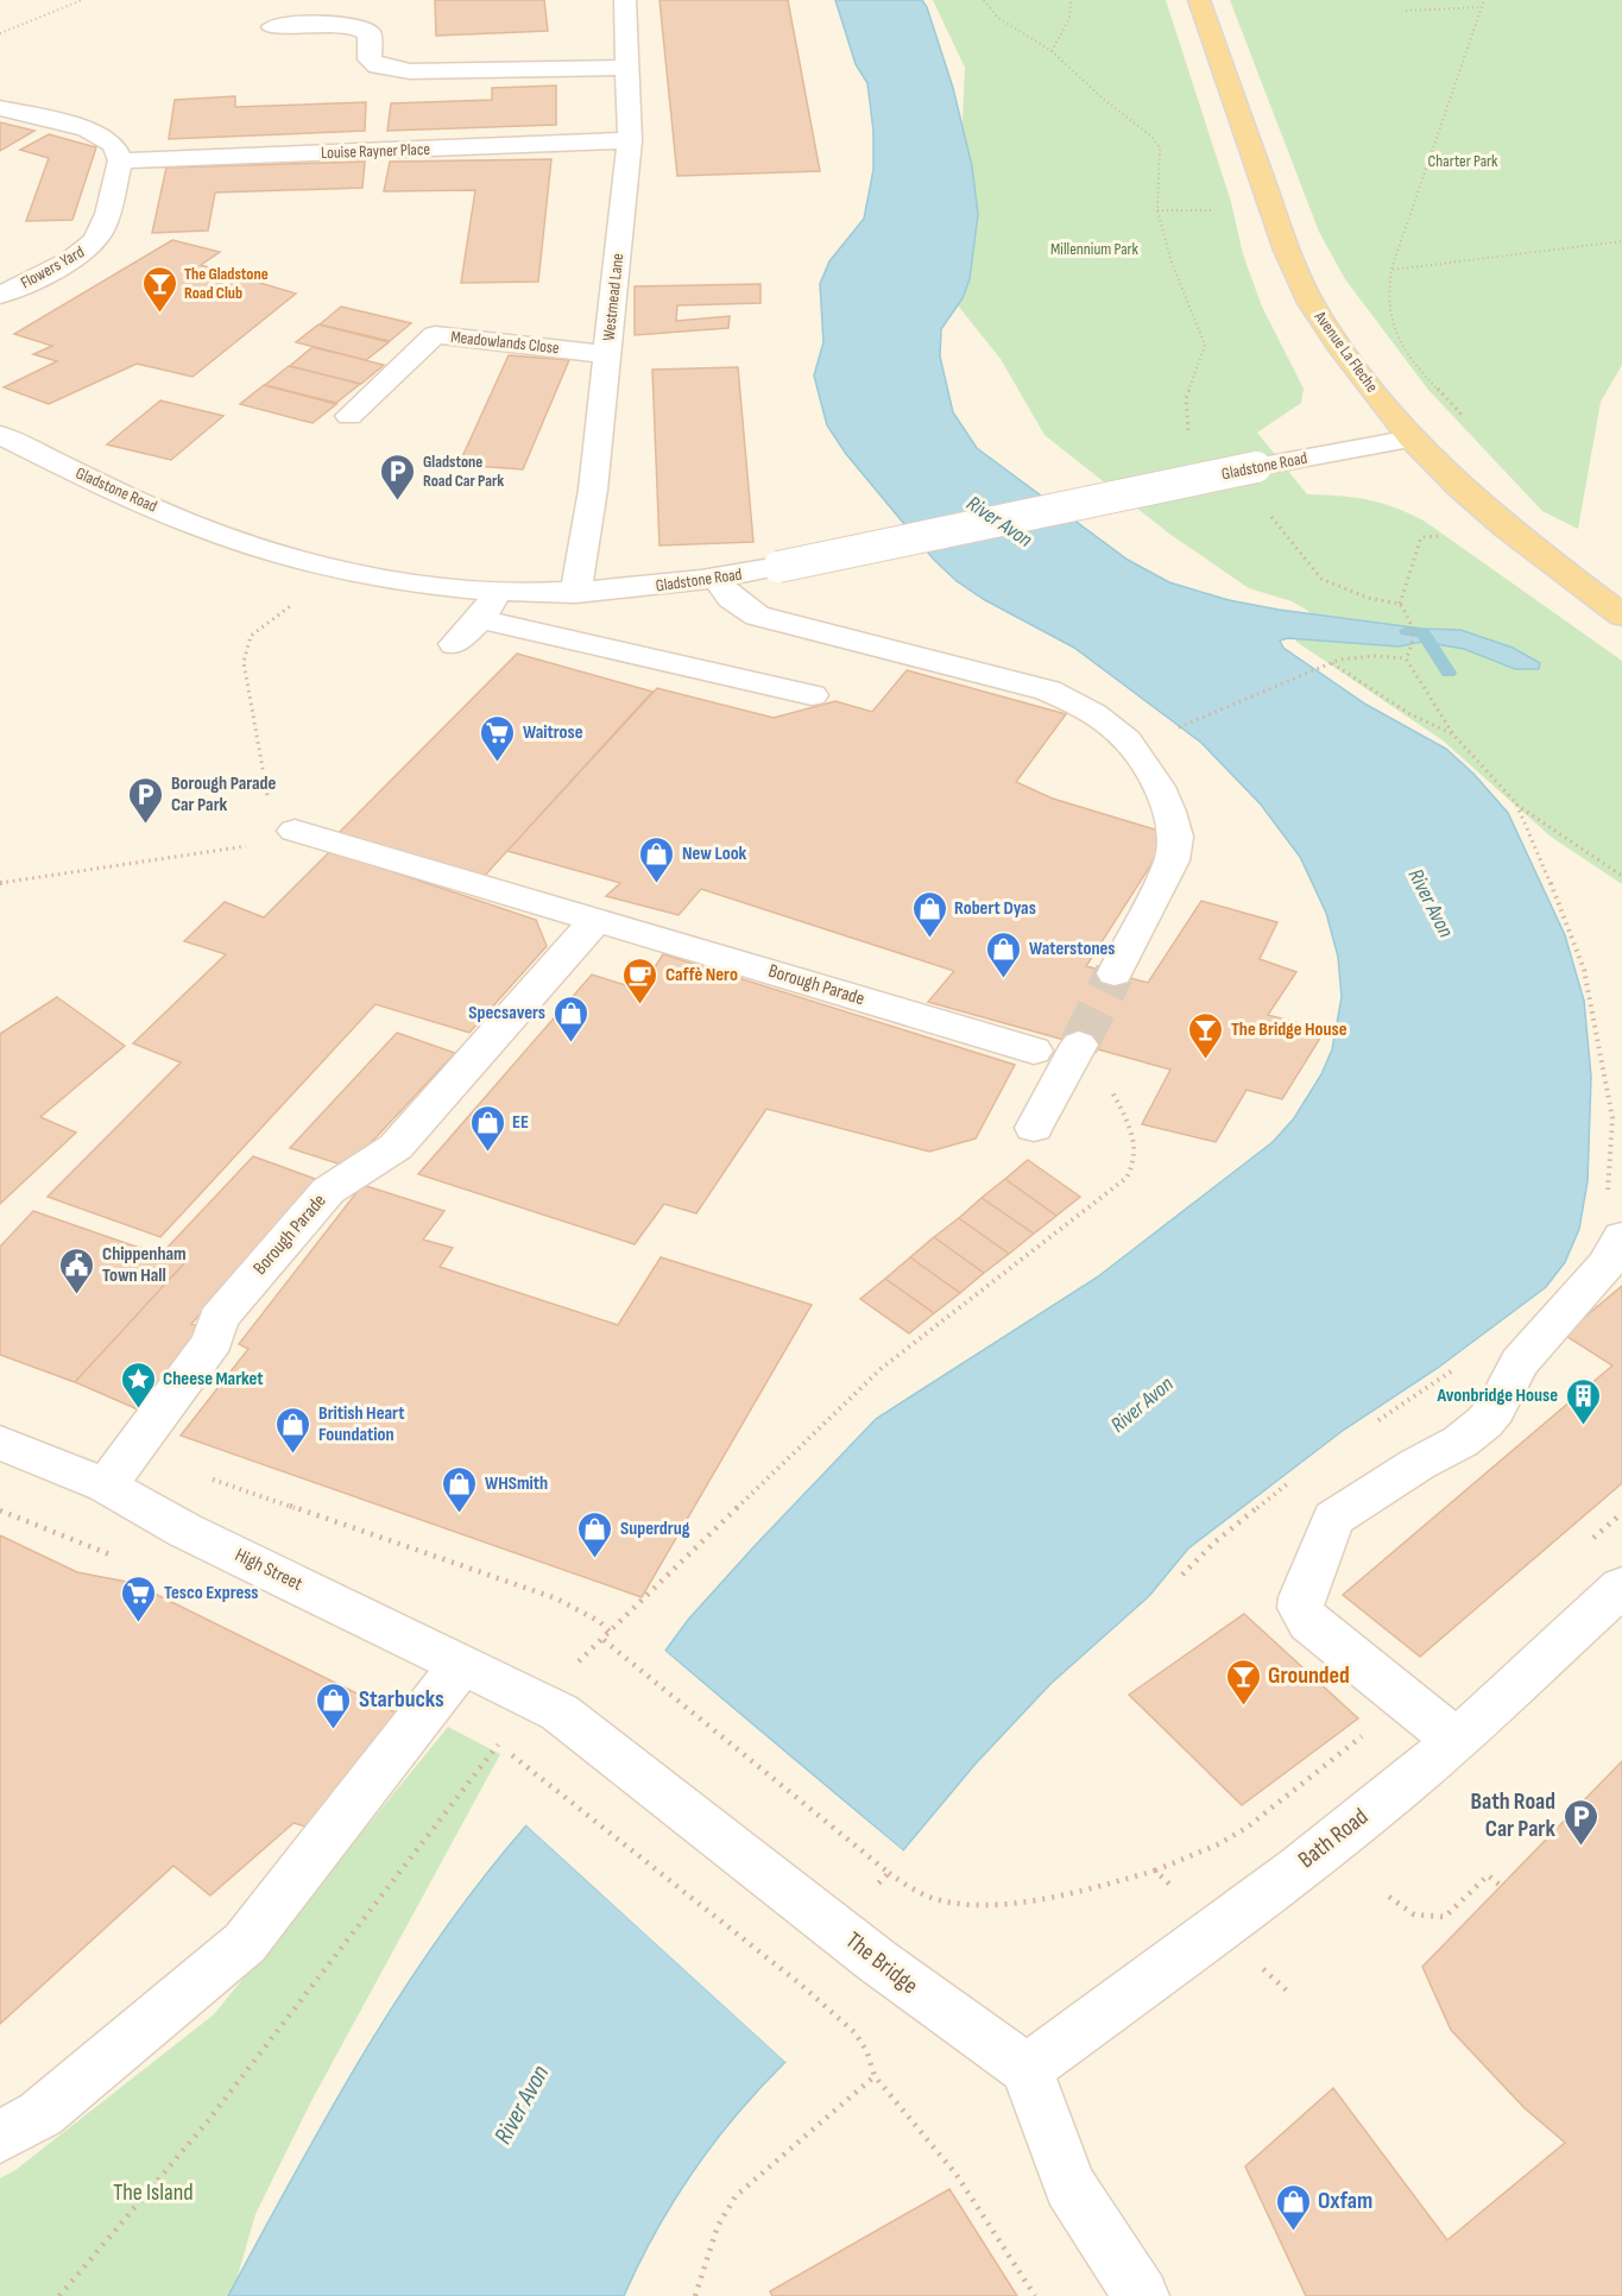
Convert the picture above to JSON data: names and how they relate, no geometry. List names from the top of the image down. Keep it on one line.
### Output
{"streets":{"main road":["Avenue La Fleche"],"street":["Louise Rayner Place","Flowers Yard","Westmead Lane","Meadowlands Close","Gladstone Road","Borough Parade","High Street","Bath Road","The Bridge"]},"crossings":[["Louise Rayner Place","Flowers Yard"],["Louise Rayner Place","Westmead Lane"],["Westmead Lane","Meadowlands Close"],["Westmead Lane","Gladstone Road"],["Avenue La Fleche","Gladstone Road"],["Borough Parade","High Street"],["High Street","The Bridge"],["Bath Road","The Bridge"]],"water":["River Avon"],"parks":["Charter Park","Millennium Park","The Island"],"places":{"bar":["The Gladstone Road Club","The Bridge House","Grounded"],"parking":["Gladstone Road Car Park","Borough Parade Car Park","Bath Road Car Park"],"supermarket":["Waitrose","Tesco Express"],"shop":["New Look","Robert Dyas","Waterstones","Specsavers","EE","British Heart Foundation","WHSmith","Superdrug","Starbucks","Oxfam"],"cafe":["Caffè Nero"],"public building":["Chippenham Town Hall"],"place":["Cheese Market"],"building":["Avonbridge House"]}}
